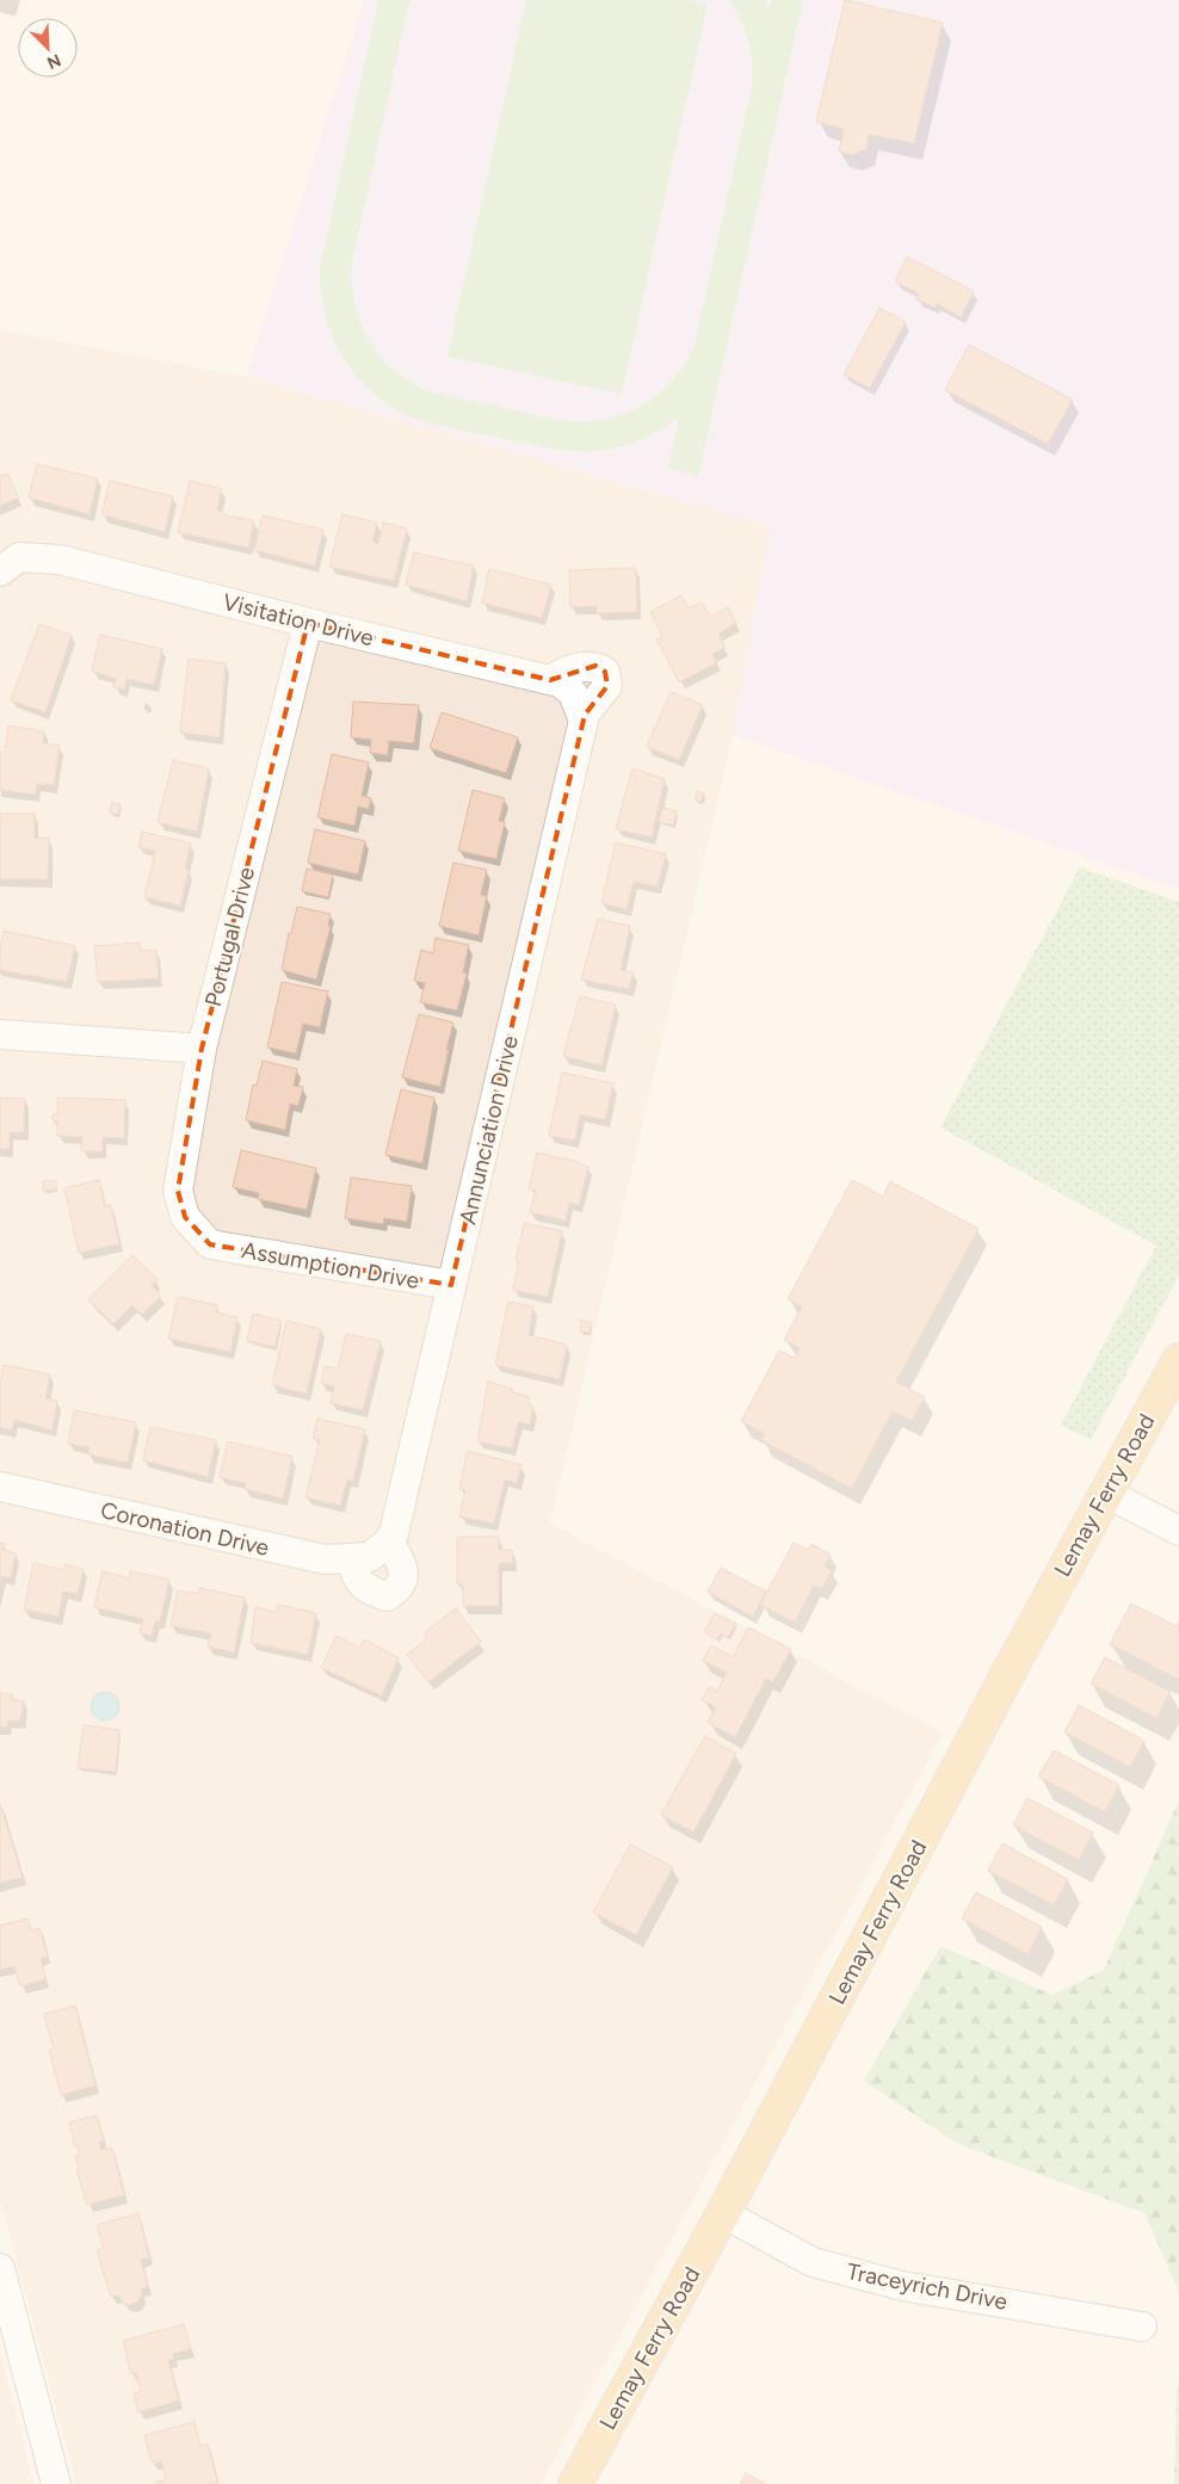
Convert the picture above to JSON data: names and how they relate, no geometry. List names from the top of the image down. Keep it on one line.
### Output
{"streets":{"main road":["Lemay Ferry Road"],"street":["Visitation Drive","Portugal Drive","Annunciation Drive","Assumption Drive","Coronation Drive","Traceyrich Drive"]},"crossings":[["Visitation Drive","Portugal Drive"],["Visitation Drive","Annunciation Drive"],["Portugal Drive","Assumption Drive"],["Annunciation Drive","Assumption Drive"],["Annunciation Drive","Coronation Drive"],["Lemay Ferry Road","Traceyrich Drive"]],"north":"bottom right"}
